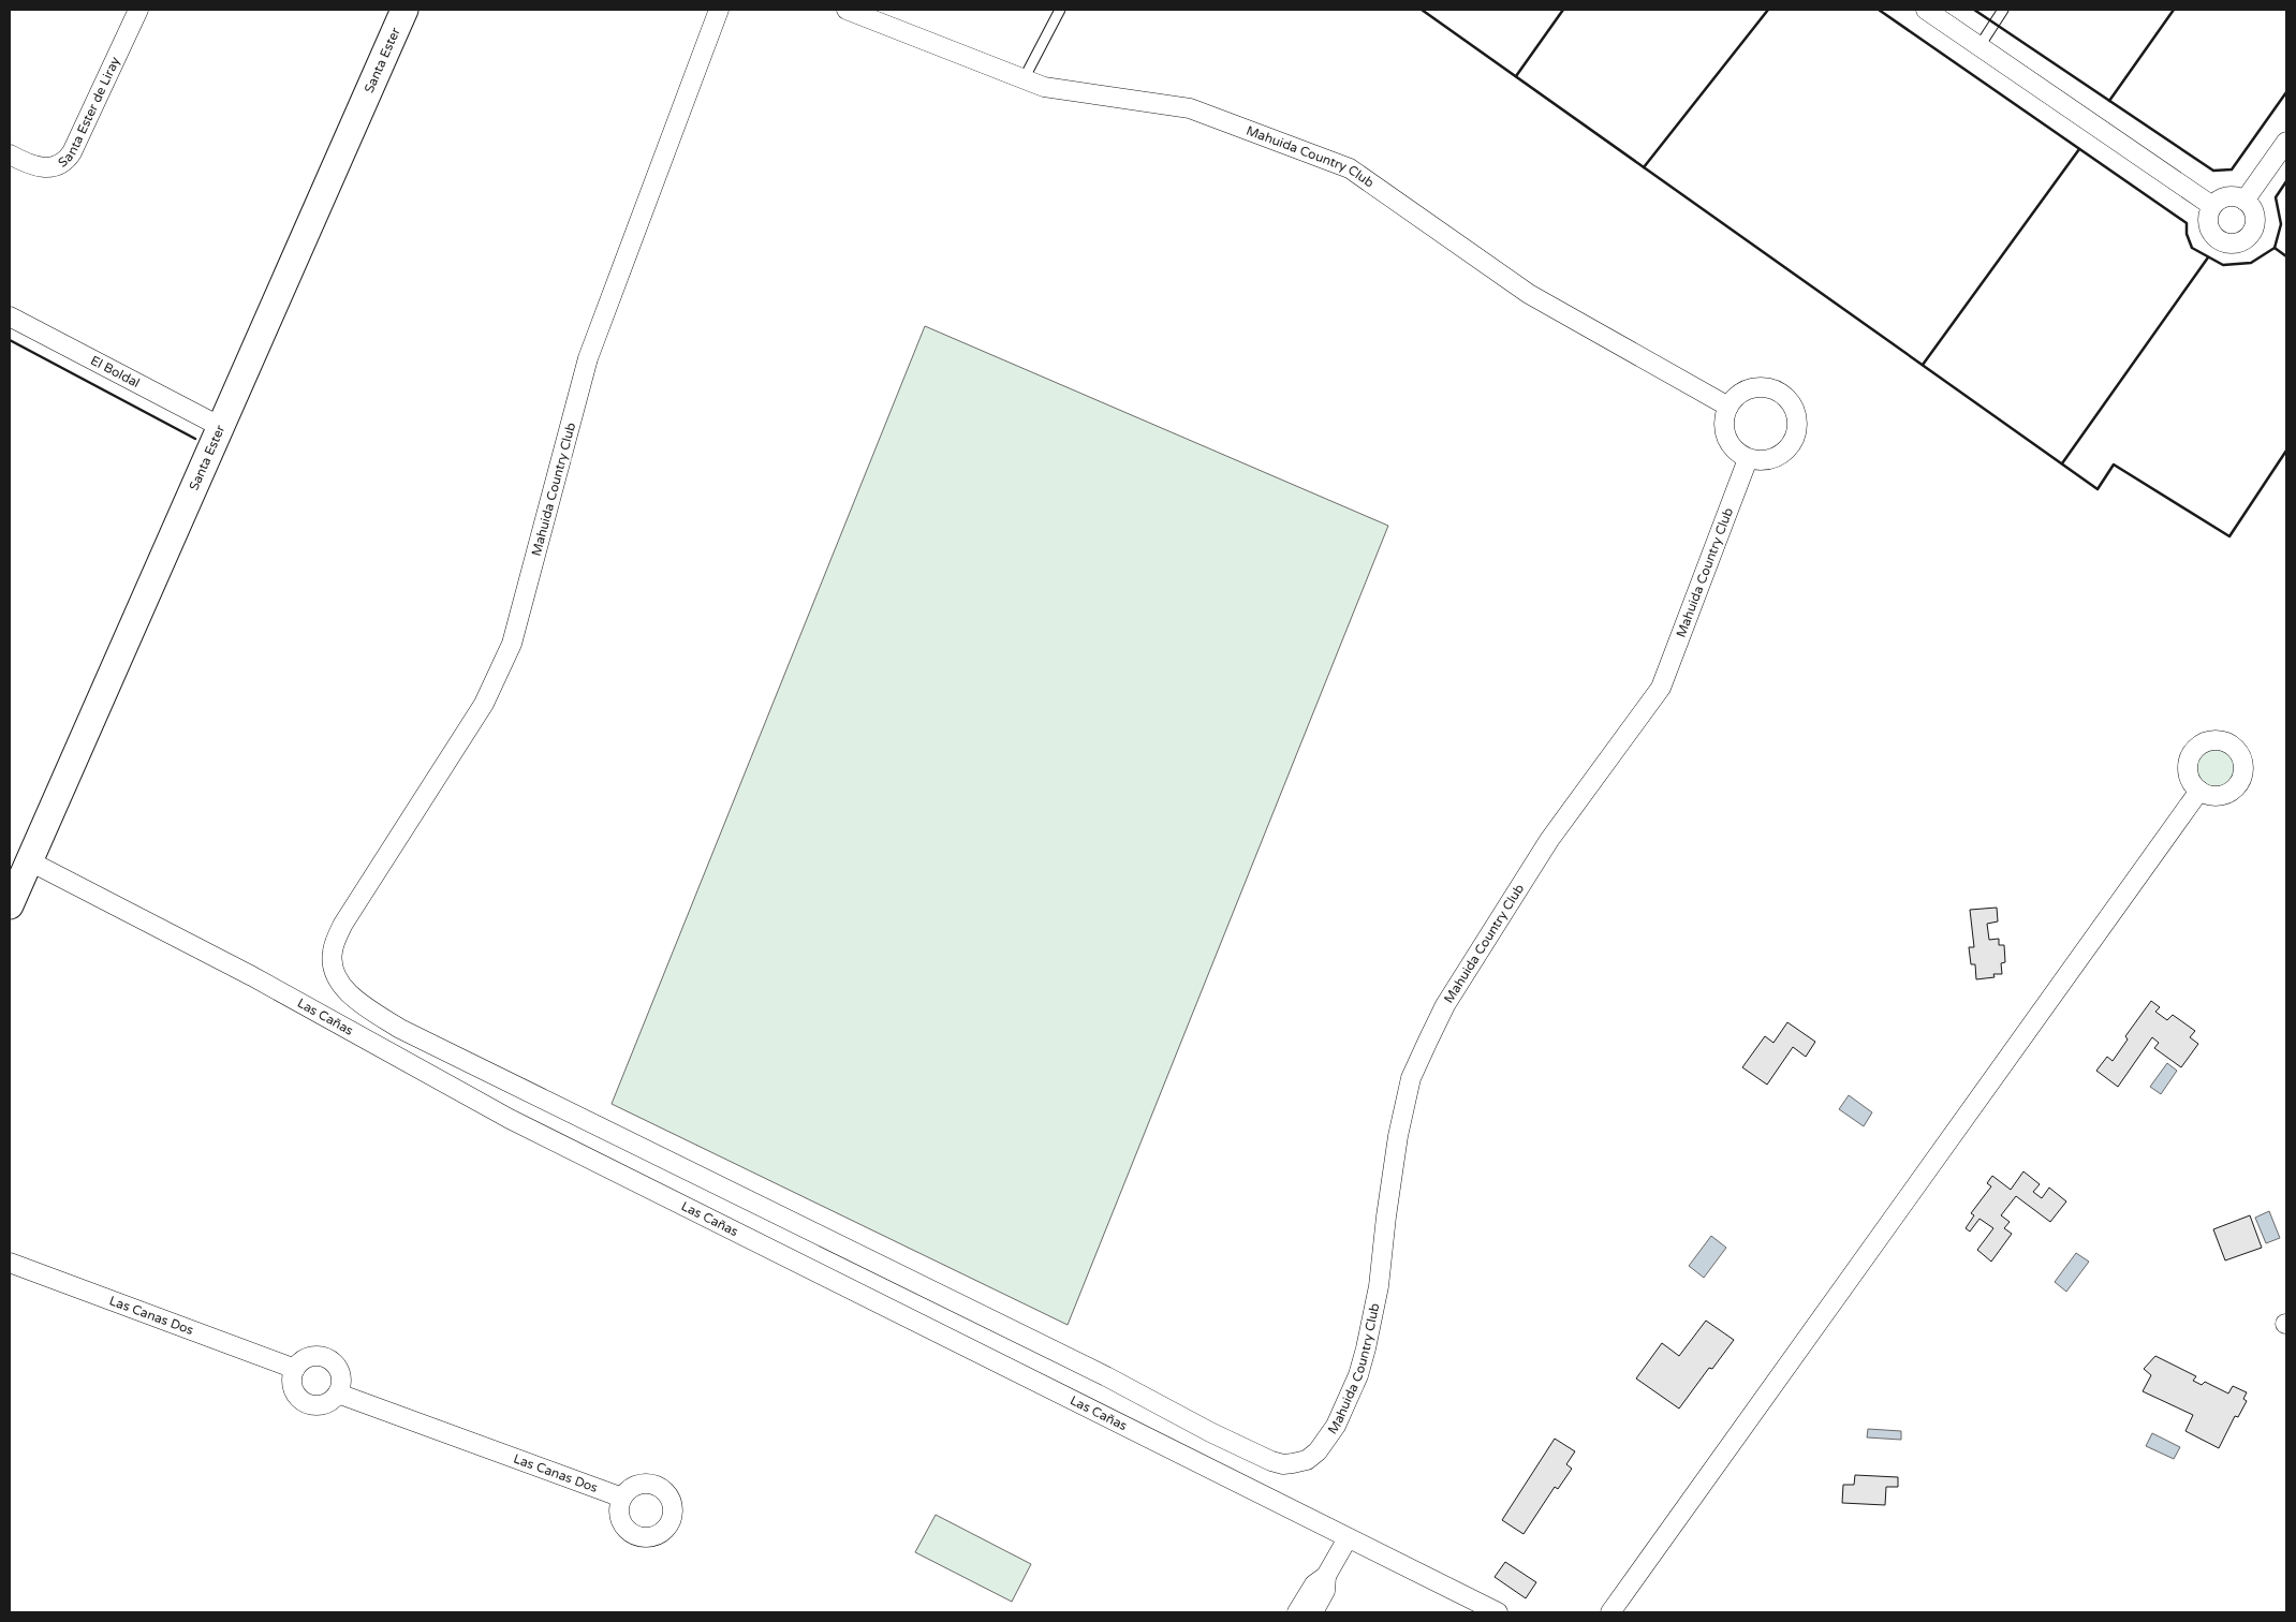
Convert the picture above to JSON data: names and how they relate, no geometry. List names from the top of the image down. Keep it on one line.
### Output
{"streets":{"street":["Santa Ester","Santa Ester de Liray","Mahuida Country Club","El Boldal","Las Cañas","Las Canas Dos"]},"crossings":[["Santa Ester","El Boldal"],["Santa Ester","Las Cañas"]]}
